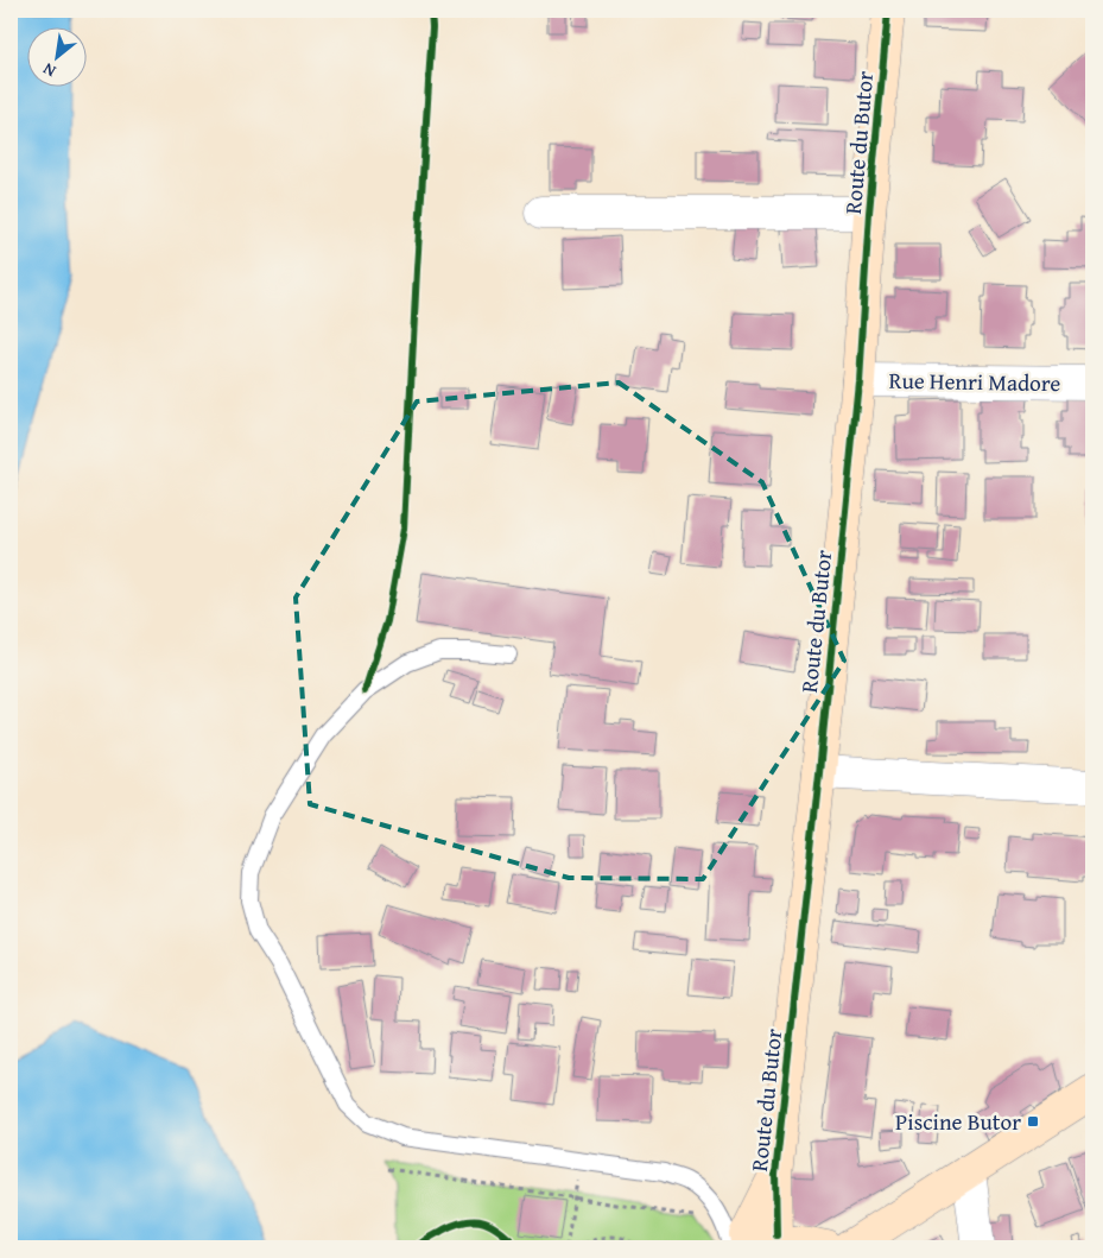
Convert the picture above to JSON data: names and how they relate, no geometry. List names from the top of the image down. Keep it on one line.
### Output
{"streets":{"street":["Route du Butor","Rue Henri Madore"]},"crossings":[["Route du Butor","Rue Henri Madore"]],"places":{"transit":["Piscine Butor"]},"north":"bottom left"}
